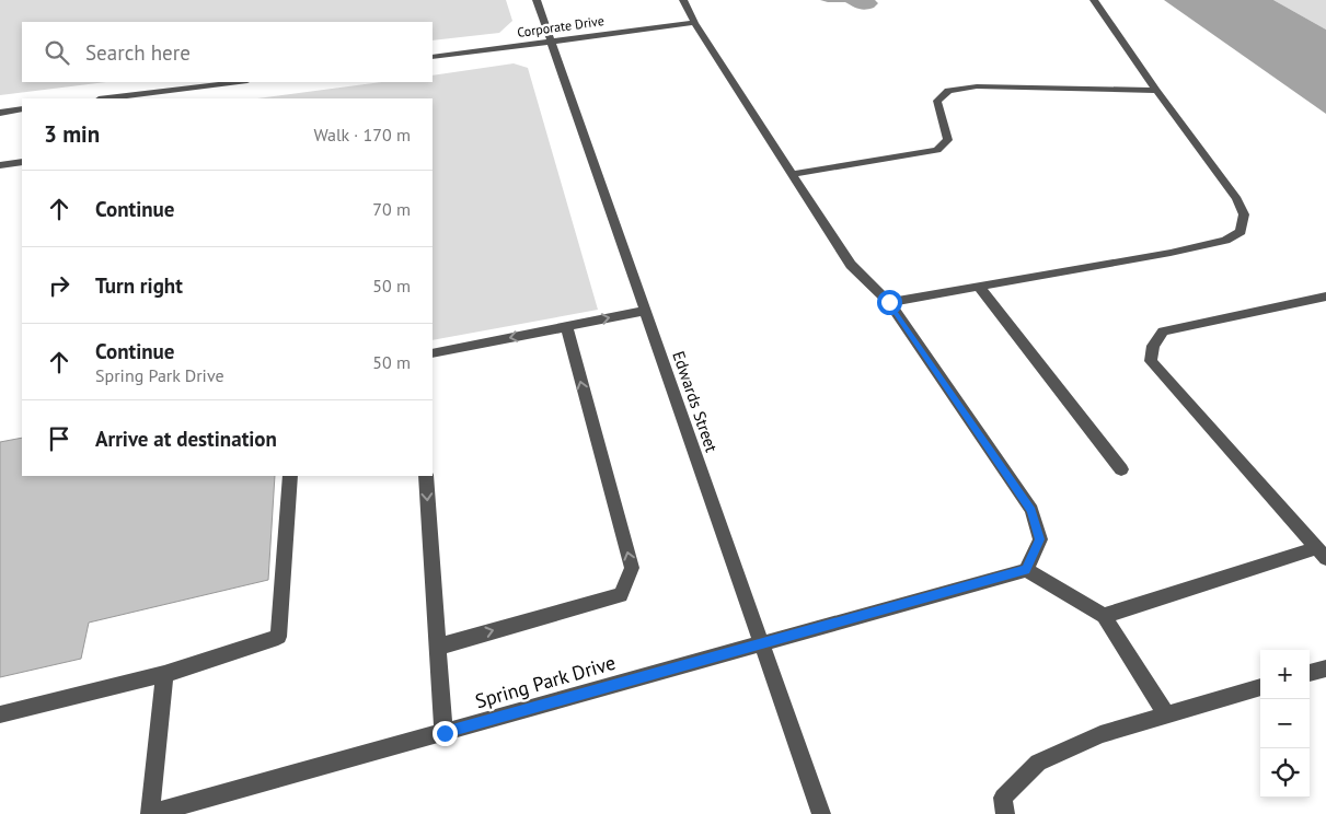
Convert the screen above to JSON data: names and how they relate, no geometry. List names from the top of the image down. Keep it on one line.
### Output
{"streets":{"street":["Corporate Drive","Edwards Street","Spring Park Drive"]},"crossings":[["Corporate Drive","Edwards Street"],["Edwards Street","Spring Park Drive"]],"page":{"search":"Search here","heading":["3 min","Walk · 170 m"],"list":[["Continue","70 m"],["Turn right","50 m"],["Continue","Spring Park Drive","50 m"],"Arrive at destination"],"map_buttons":["+","−"]}}
